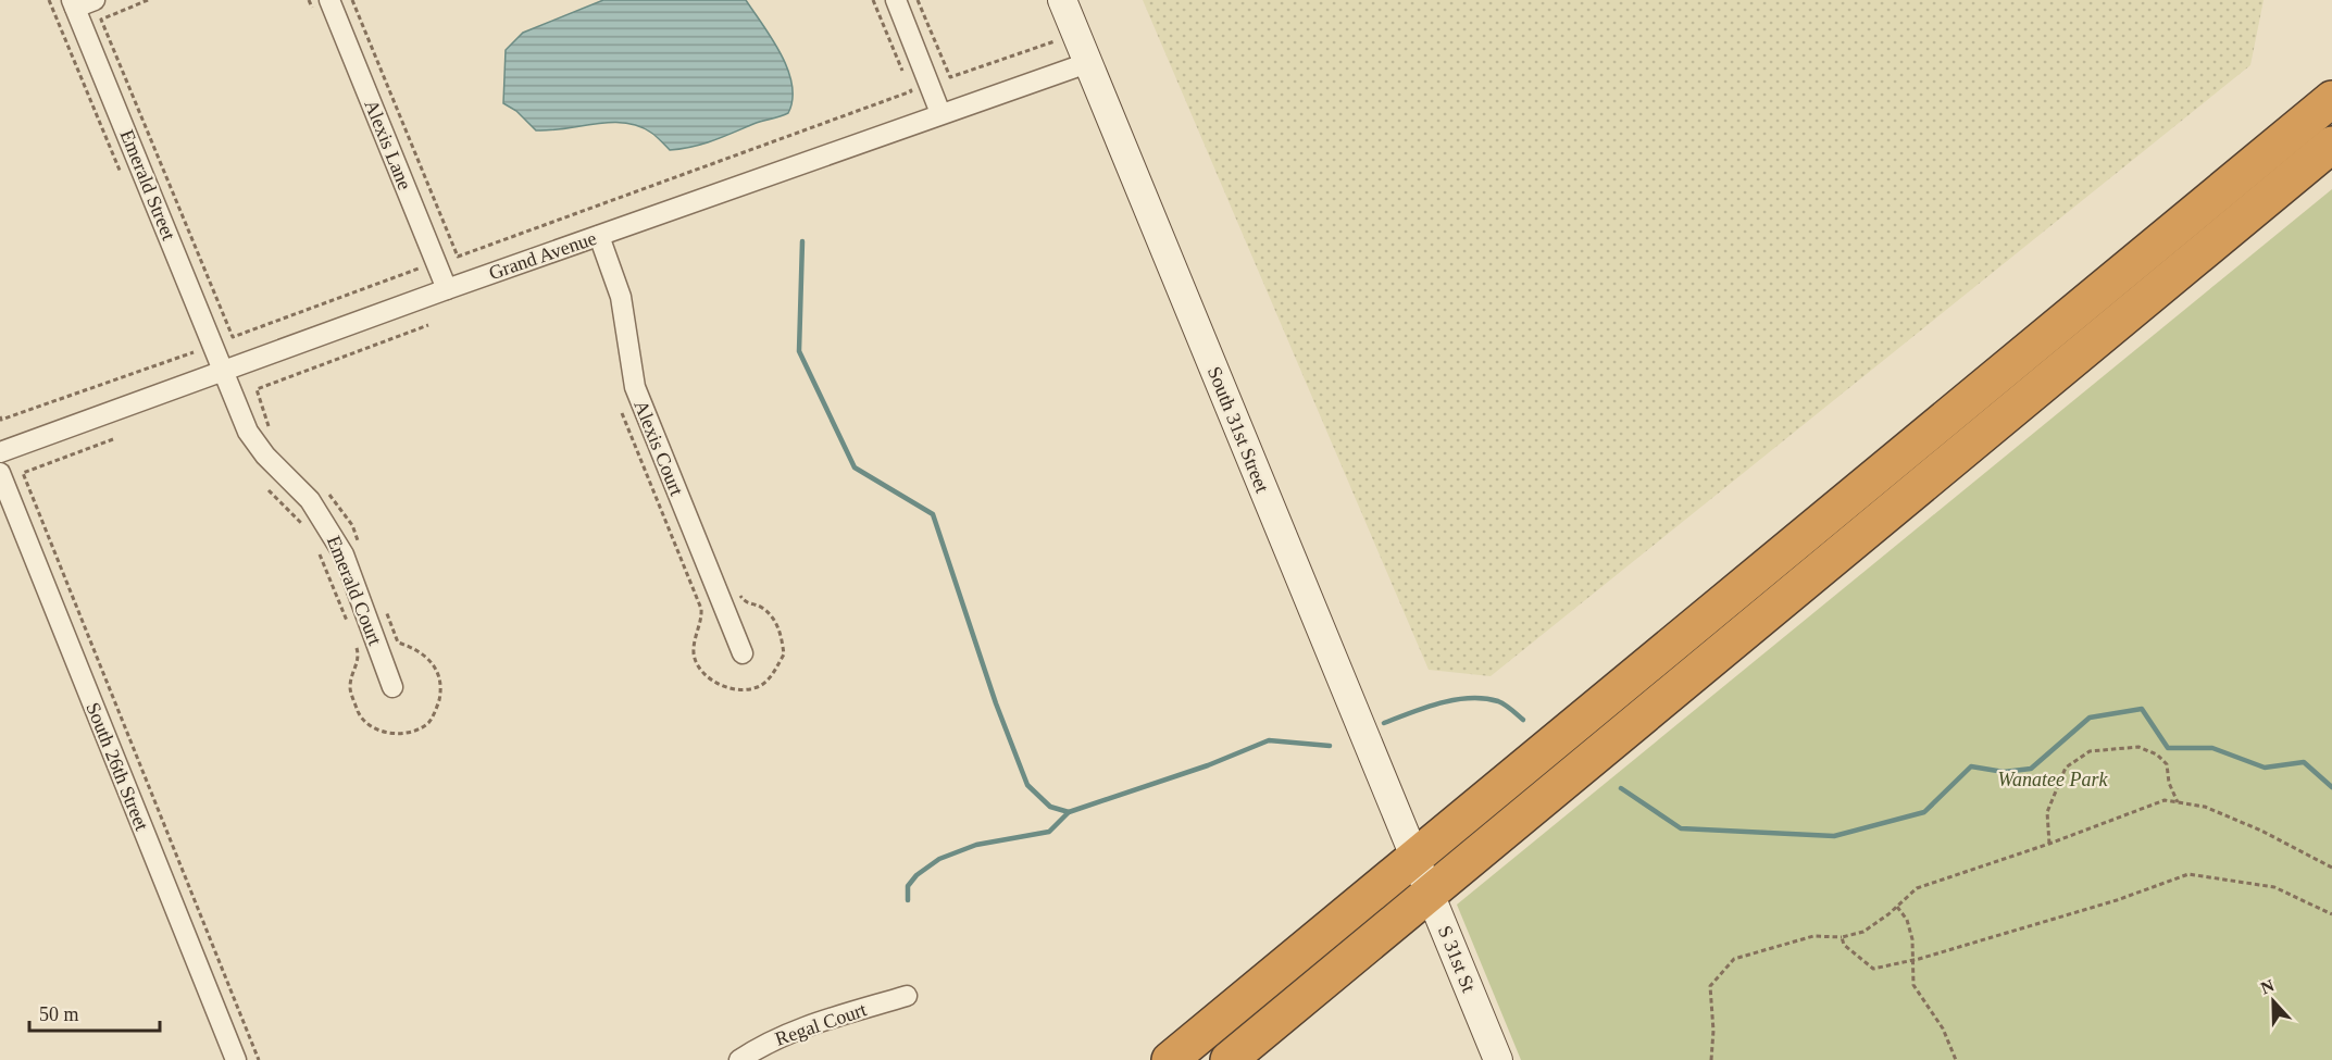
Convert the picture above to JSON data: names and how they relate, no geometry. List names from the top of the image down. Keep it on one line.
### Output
{"streets":{"street":["Alexis Lane","Emerald Street","Grand Avenue","South 31st Street","Alexis Court","Emerald Court","South 26th Street","S 31st St","Regal Court"]},"crossings":[["Alexis Lane","Grand Avenue"],["Emerald Street","Grand Avenue"],["Emerald Street","Emerald Court"],["Grand Avenue","South 31st Street"],["Grand Avenue","Alexis Court"],["Grand Avenue","Emerald Court"],["South 31st Street","S 31st St"]],"parks":["Wanatee Park"],"scale_bar":"50 m","north":"top"}
